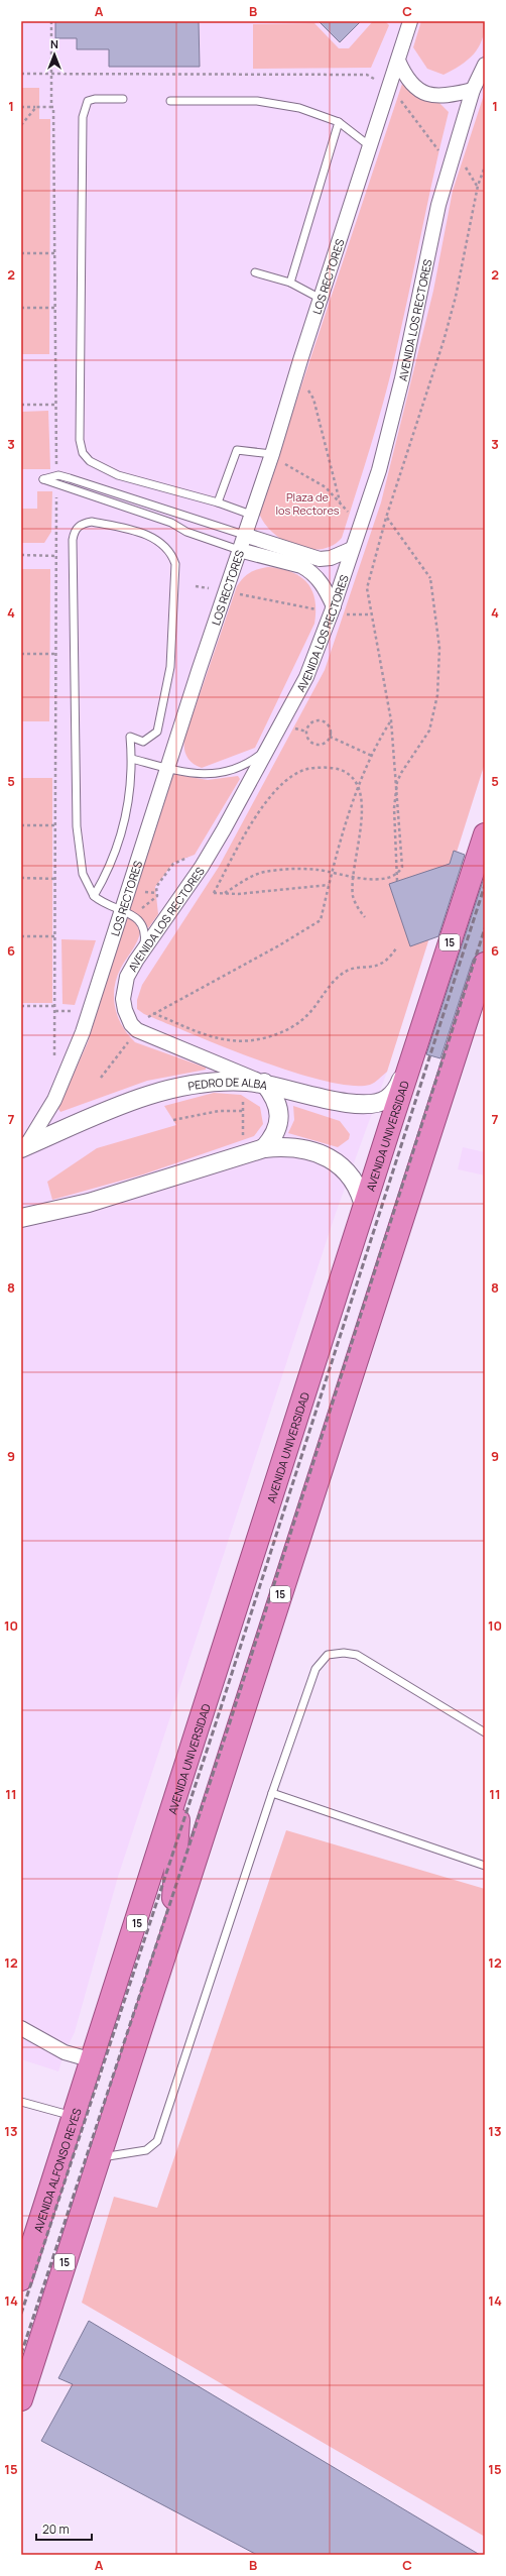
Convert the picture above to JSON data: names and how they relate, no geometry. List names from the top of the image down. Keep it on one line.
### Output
{"streets":{"highway":["15","AVENIDA UNIVERSIDAD","AVENIDA ALFONSO REYES"],"street":["LOS RECTORES","AVENIDA LOS RECTORES","PEDRO DE ALBA"]},"crossings":[["LOS RECTORES","PEDRO DE ALBA"],["AVENIDA LOS RECTORES","PEDRO DE ALBA"],["PEDRO DE ALBA","AVENIDA UNIVERSIDAD"],["AVENIDA UNIVERSIDAD","AVENIDA ALFONSO REYES"]],"parks":["Plaza de los Rectores"],"scale_bar":"20 m","north":"top","grid":{"columns":["A","B","C"],"rows":["1","2","3","4","5","6","7","8","9","10","11","12","13","14","15"]}}
